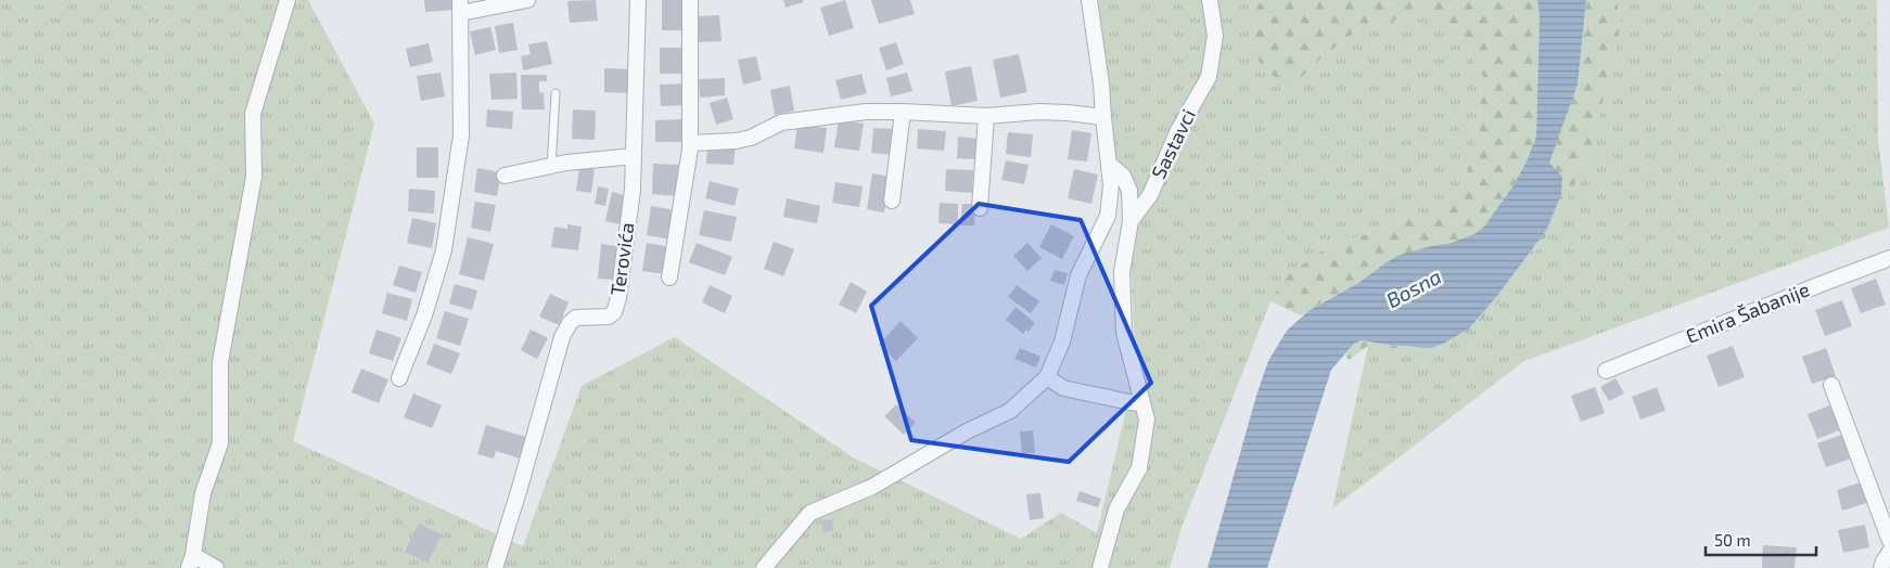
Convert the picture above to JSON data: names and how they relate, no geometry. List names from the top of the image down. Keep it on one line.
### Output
{"streets":{"street":["Sastavci","Terovića","Emira Šabanije"]},"water":["Bosna"],"scale_bar":"50 m"}
